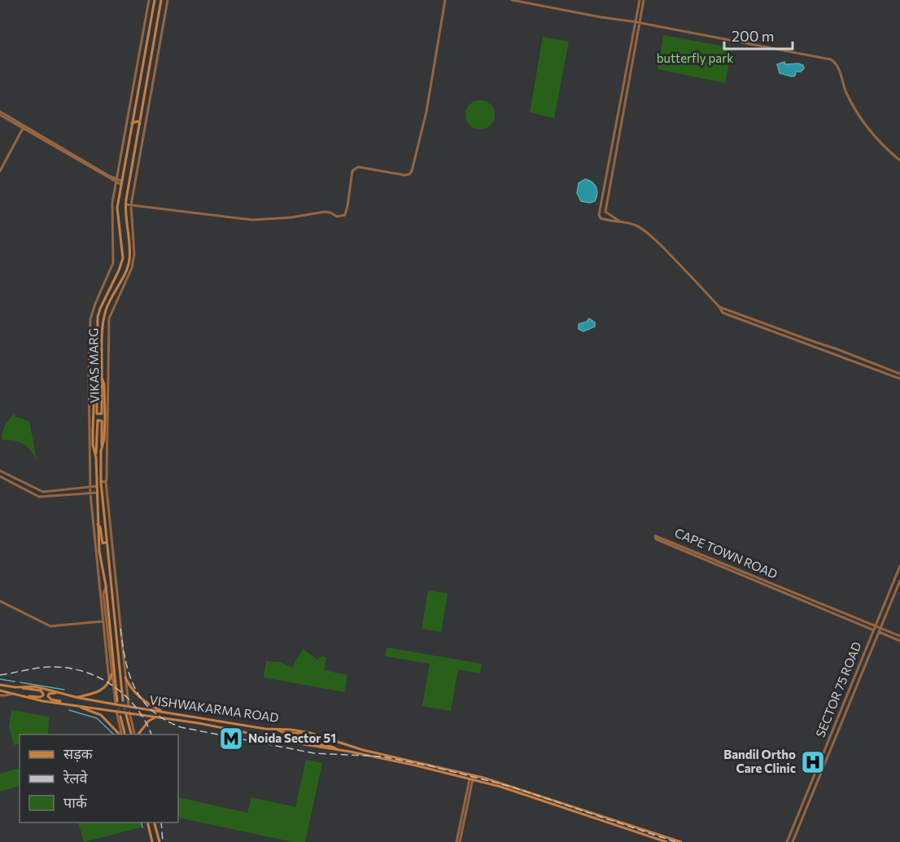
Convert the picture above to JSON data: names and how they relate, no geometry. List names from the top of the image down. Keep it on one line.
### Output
{"streets":{"main road":["VIKAS MARG","VISHWAKARMA ROAD"],"street":["CAPE TOWN ROAD","SECTOR 75 ROAD"]},"crossings":[["VIKAS MARG","VISHWAKARMA ROAD"],["CAPE TOWN ROAD","SECTOR 75 ROAD"]],"parks":["butterfly park"],"places":{"metro station":["Noida Sector 51"],"hospital":["Bandil Ortho Care Clinic"]},"legend":["सड़क","रेलवे","पार्क"],"scale_bar":"200 m"}
